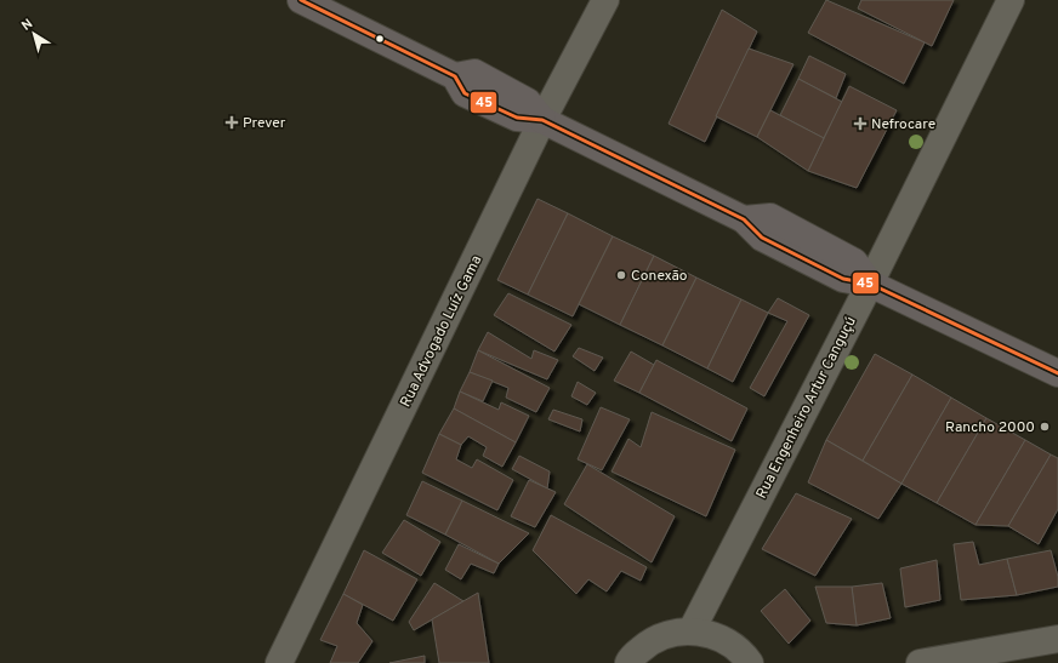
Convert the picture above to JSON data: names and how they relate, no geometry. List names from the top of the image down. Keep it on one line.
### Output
{"streets":{"street":["Rua Advogado Luíz Gama","Rua Engenheiro Artur Canguçú"]},"places":{"health":["Prever","Nefrocare"],"other":["Conexão","Rancho 2000"]},"lines":["transit line 45"],"north":"top left"}
